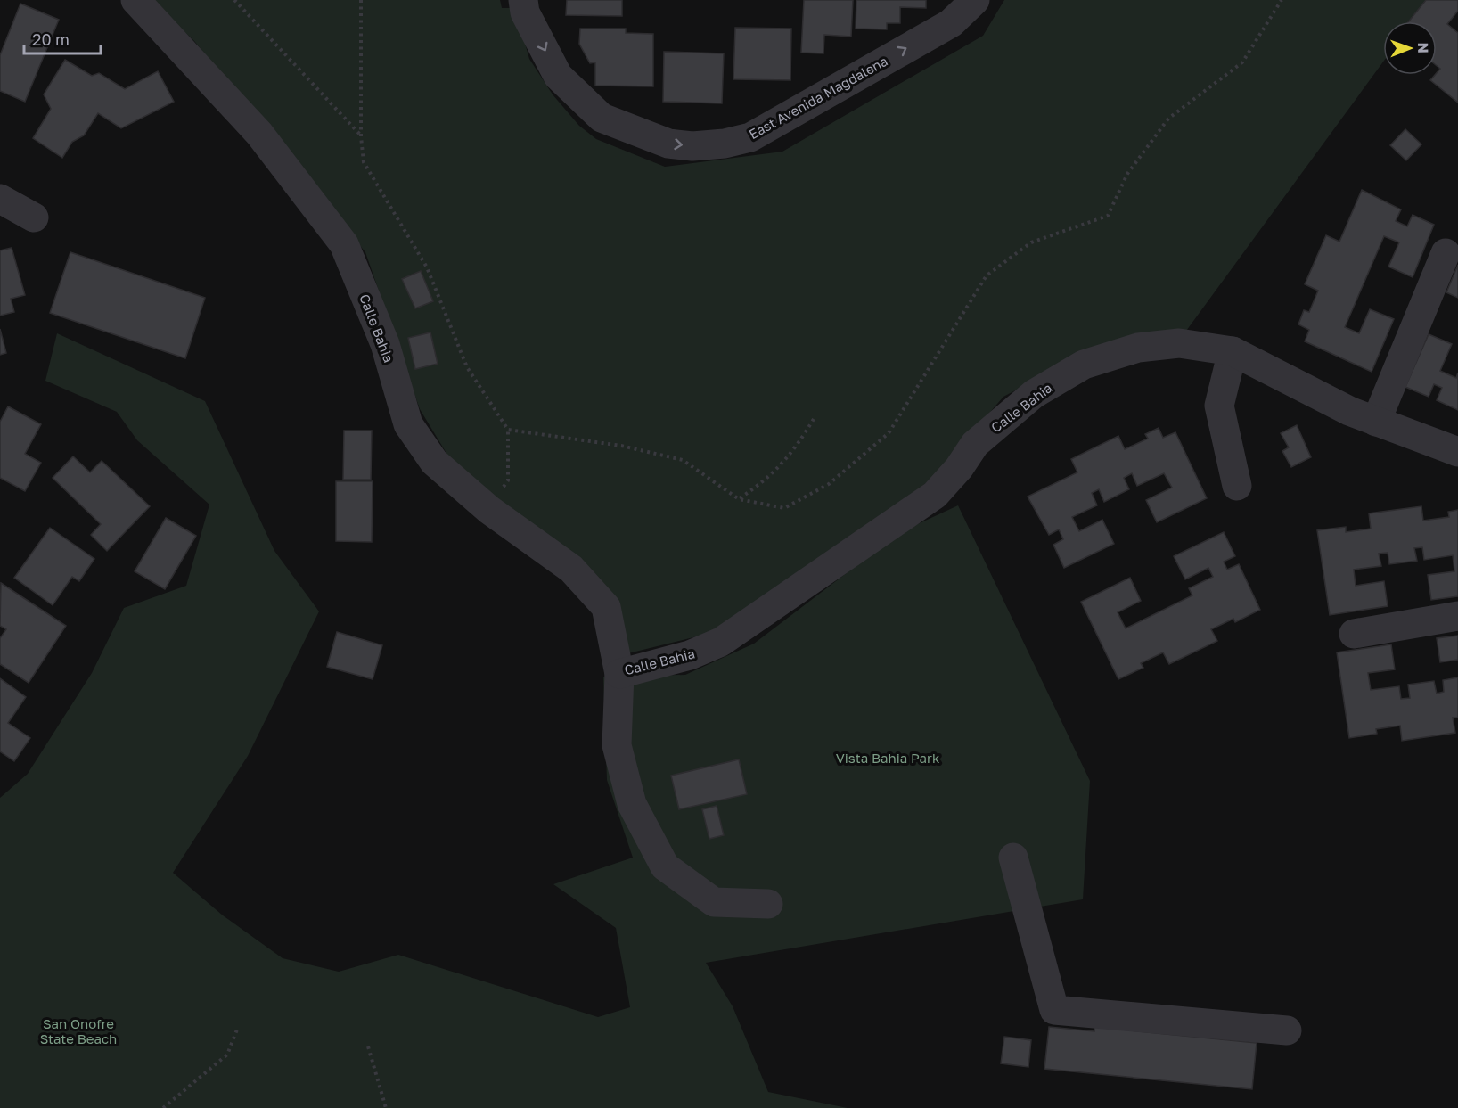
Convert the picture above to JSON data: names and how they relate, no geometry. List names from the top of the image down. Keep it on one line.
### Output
{"streets":{"street":["East Avenida Magdalena","Calle Bahia"]},"one_way":["East Avenida Magdalena"],"parks":["Vista Bahia Park","San Onofre State Beach"],"scale_bar":"20 m","north":"right"}
